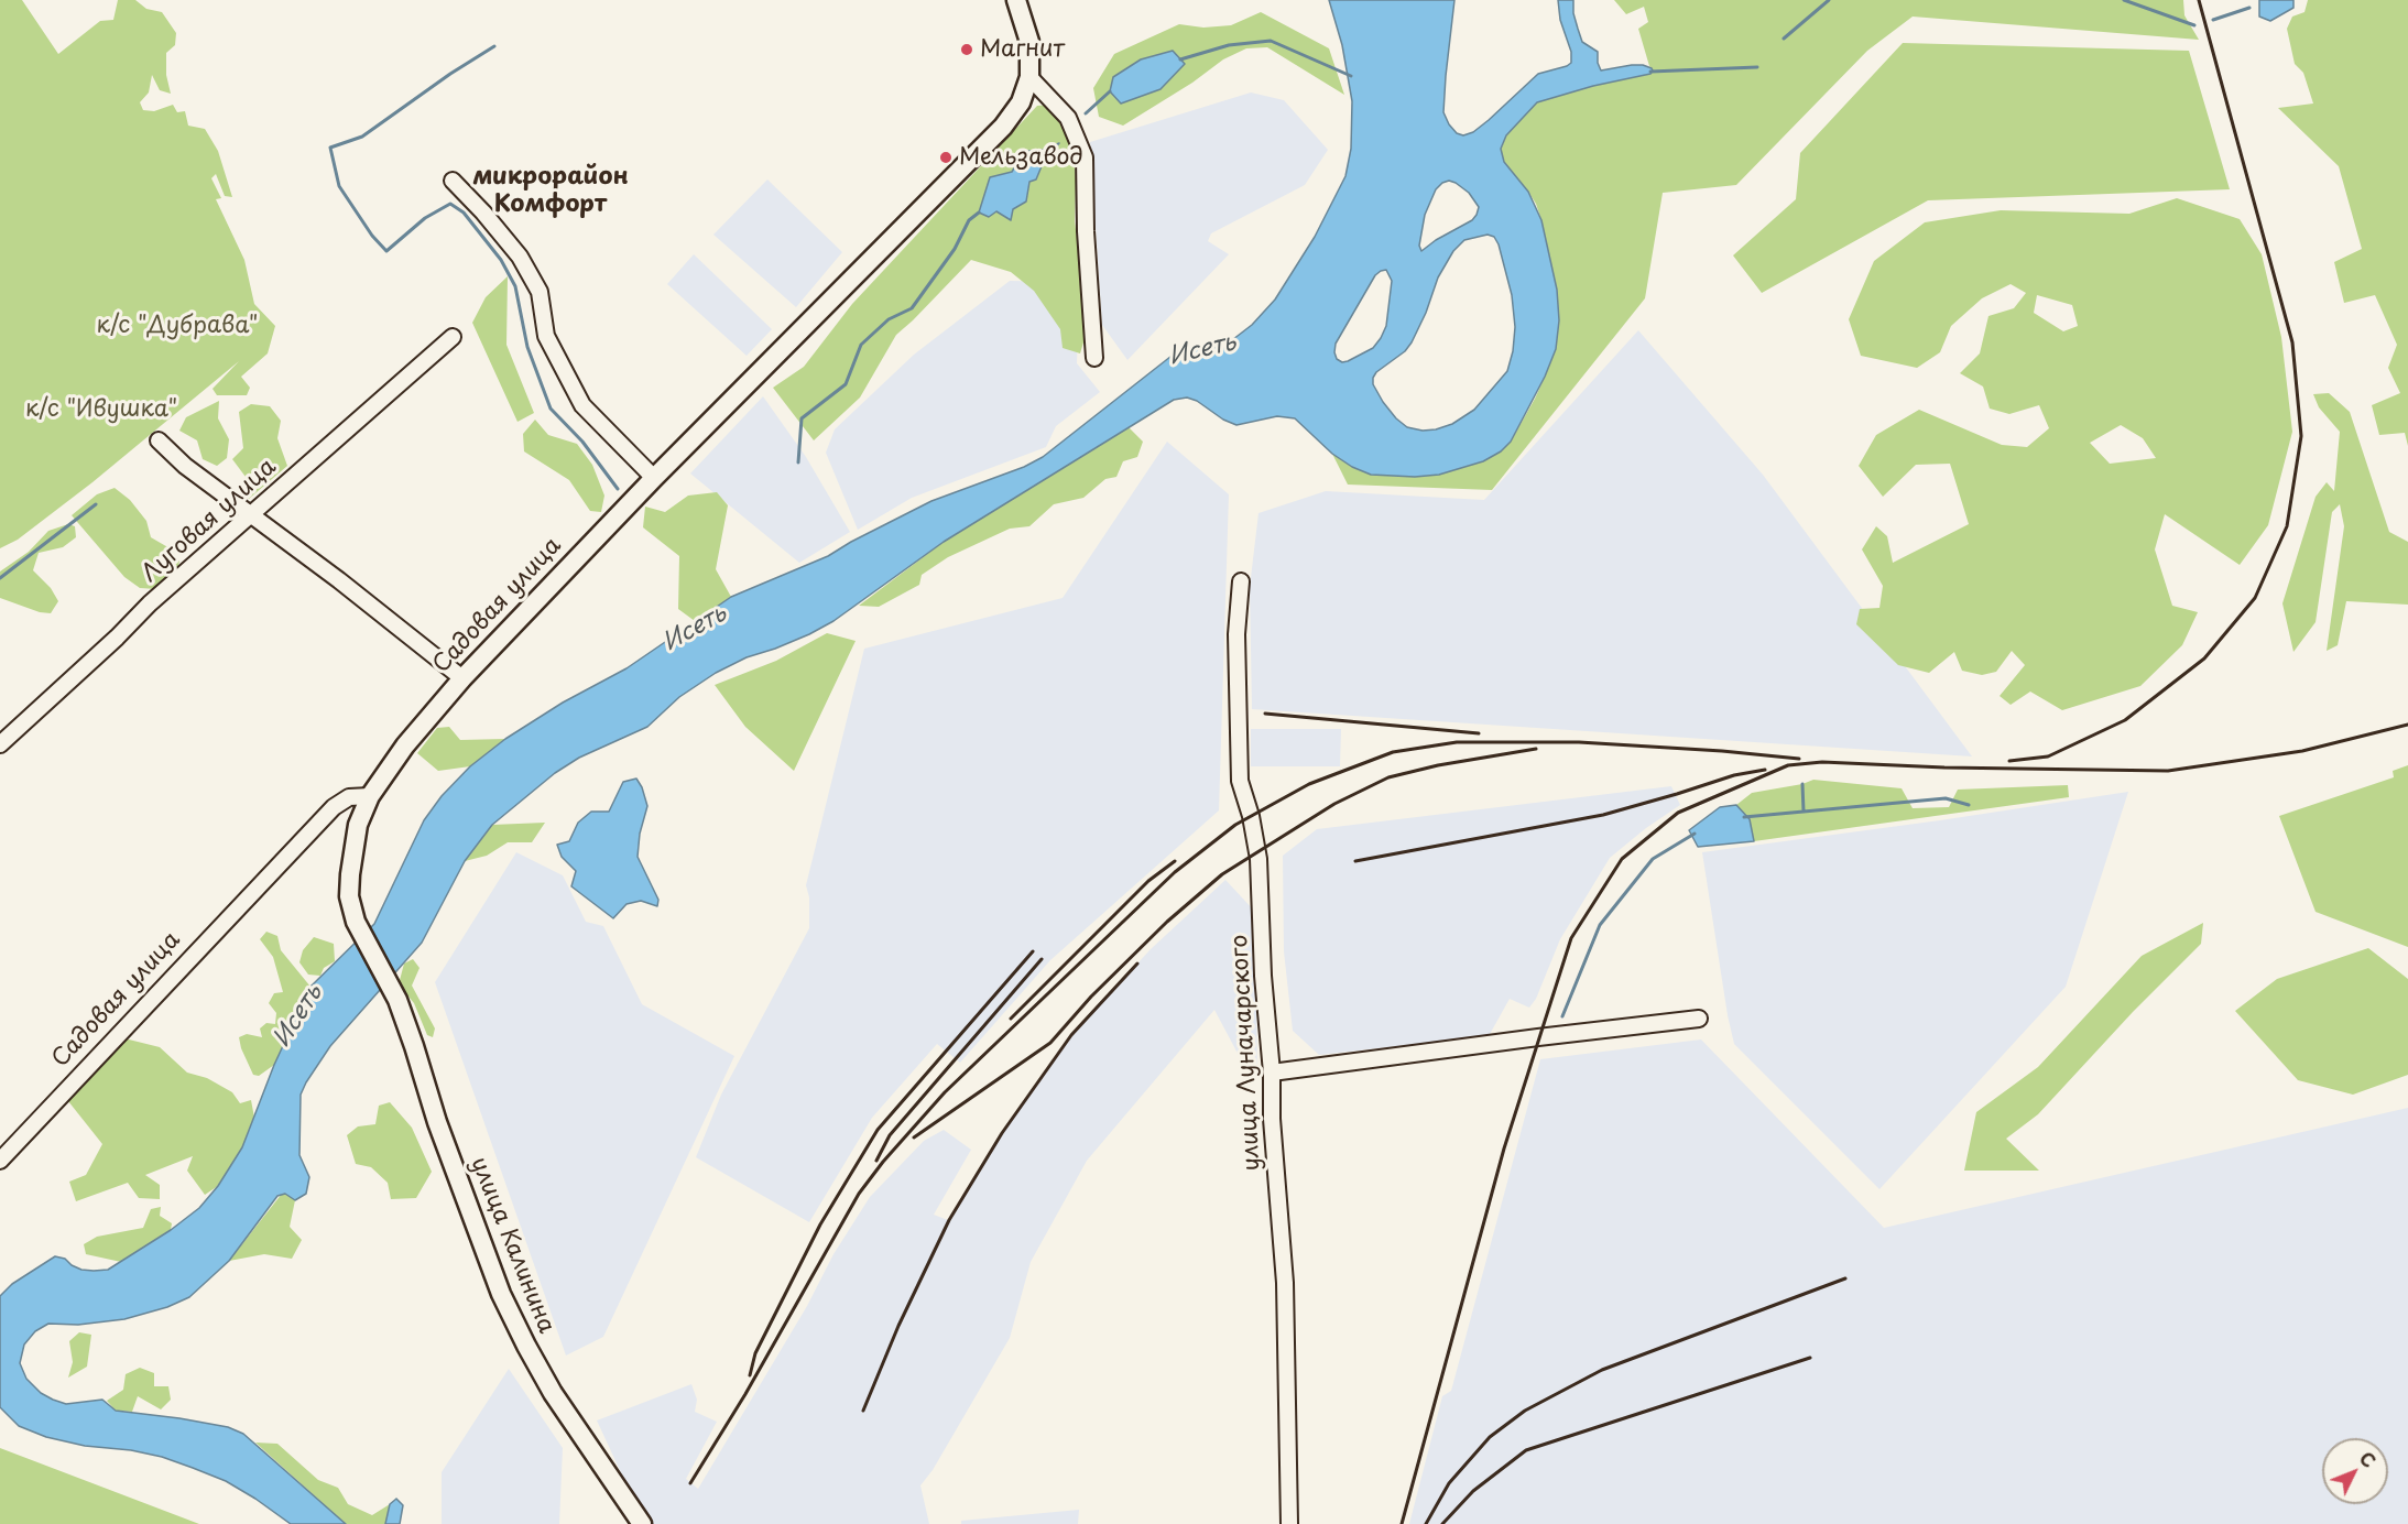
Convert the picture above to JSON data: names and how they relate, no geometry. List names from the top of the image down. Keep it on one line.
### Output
{"streets":{"main road":["Садовая улица","улица Калинина"],"street":["Луговая улица","улица Луначарского"]},"crossings":[["Садовая улица","улица Калинина"]],"districts":["микрорайон Комфорт"],"water":["Исеть"],"parks":["к/с \"Дубрава\"","к/с \"Ивушка\""],"places":["Магнит","Мельзавод"],"north":"top right"}
